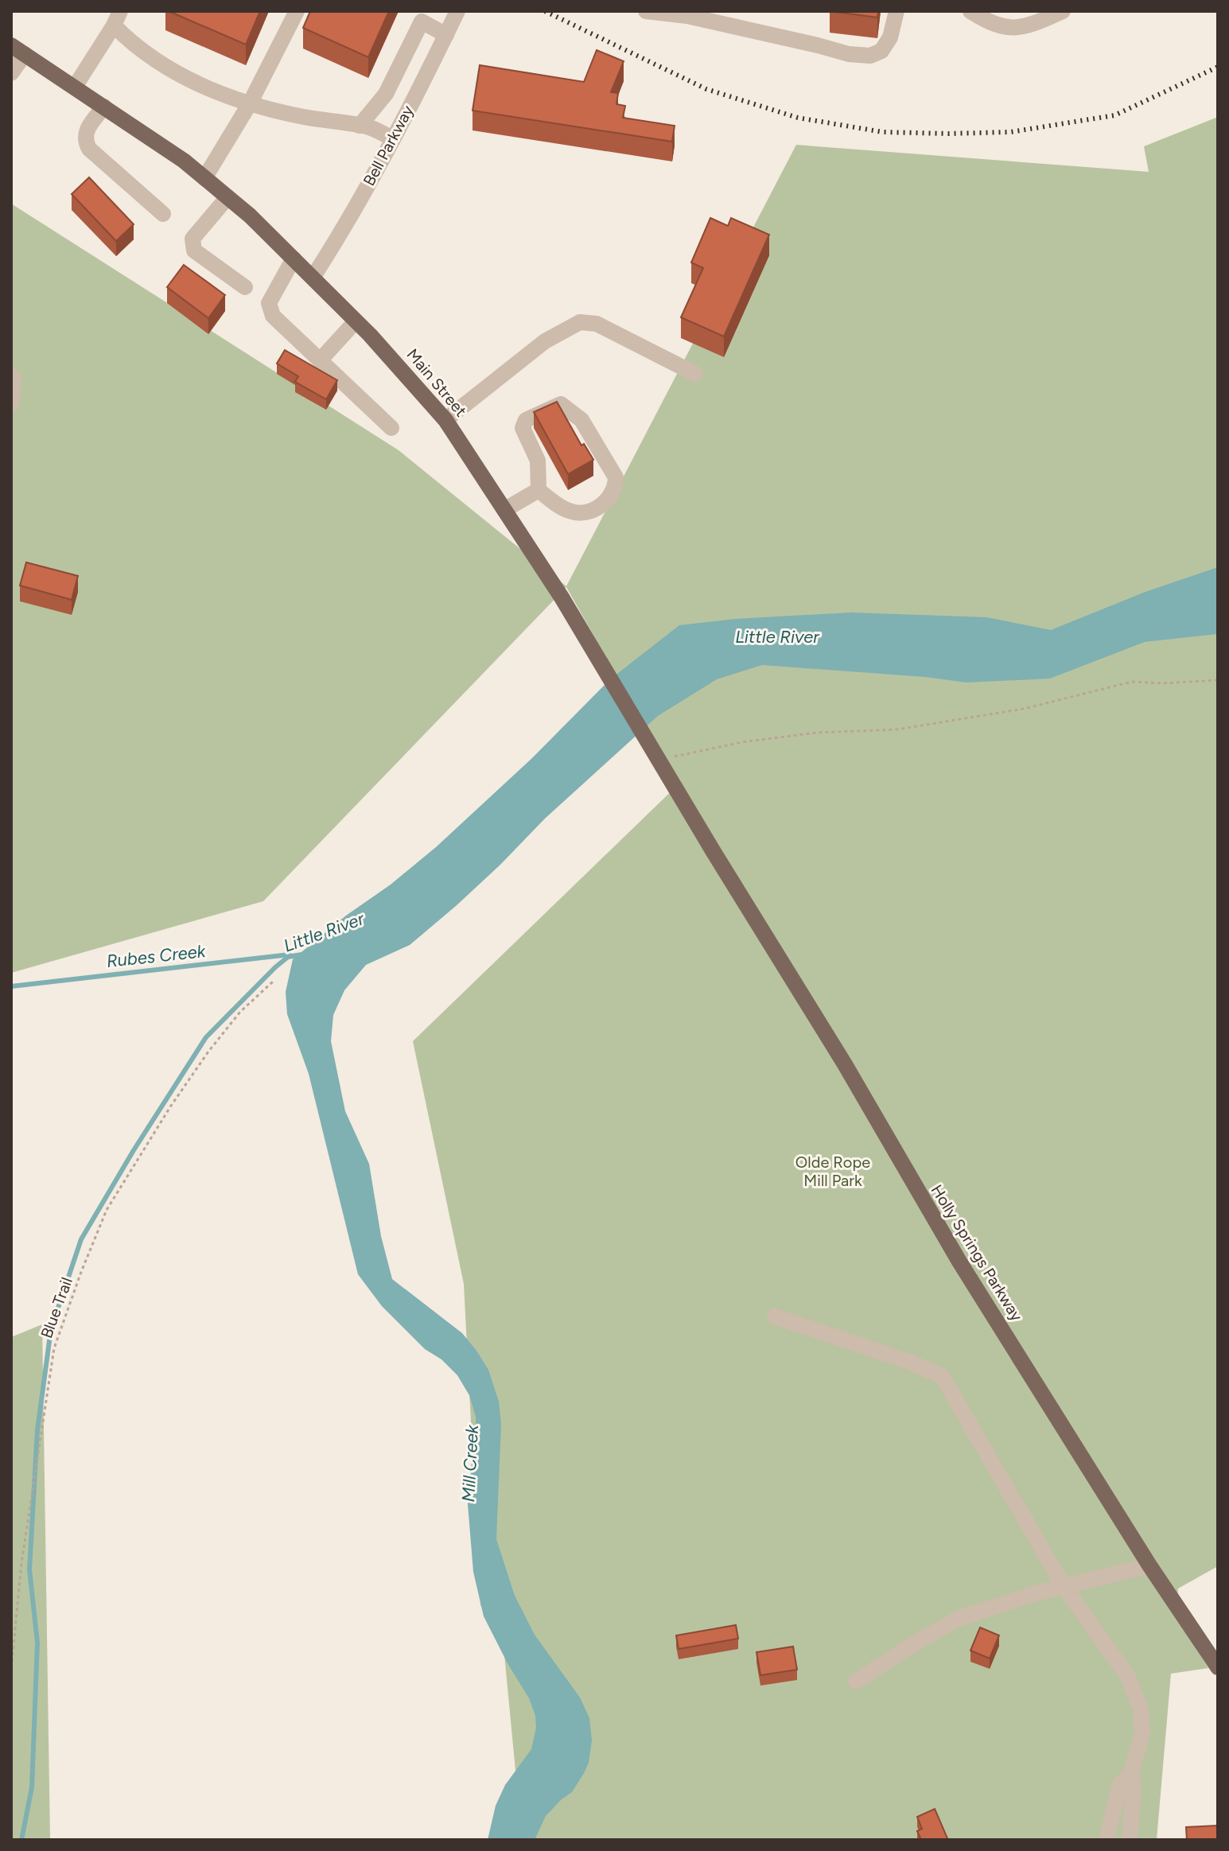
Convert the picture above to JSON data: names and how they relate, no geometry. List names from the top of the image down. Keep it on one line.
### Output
{"streets":{"main road":["Main Street","Holly Springs Parkway"],"street":["Bell Parkway"],"path":["Blue Trail"]},"crossings":[["Bell Parkway","Main Street"],["Main Street","Holly Springs Parkway"]],"water":["Little River","Rubes Creek","Mill Creek"],"parks":["Olde Rope Mill Park"]}
